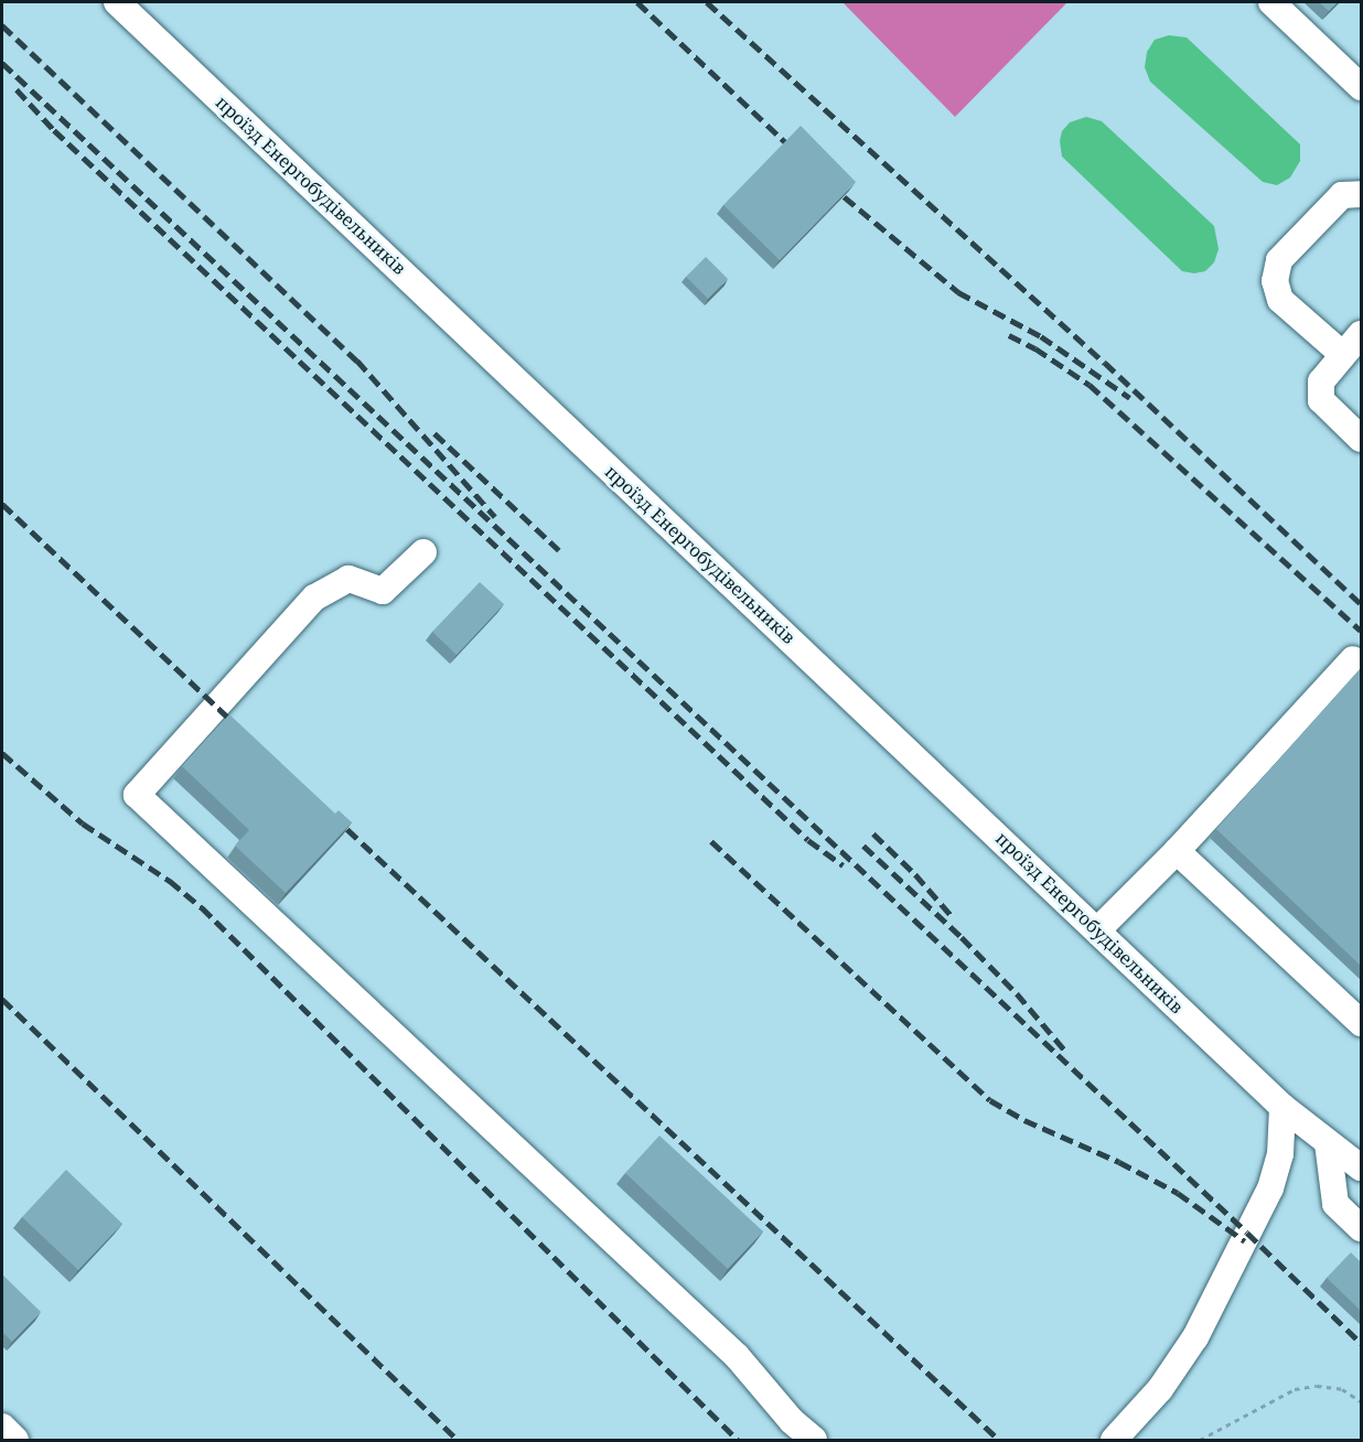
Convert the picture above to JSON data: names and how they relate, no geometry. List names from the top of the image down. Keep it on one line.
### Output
{"streets":{"street":["проїзд Енергобудівельників"]}}
